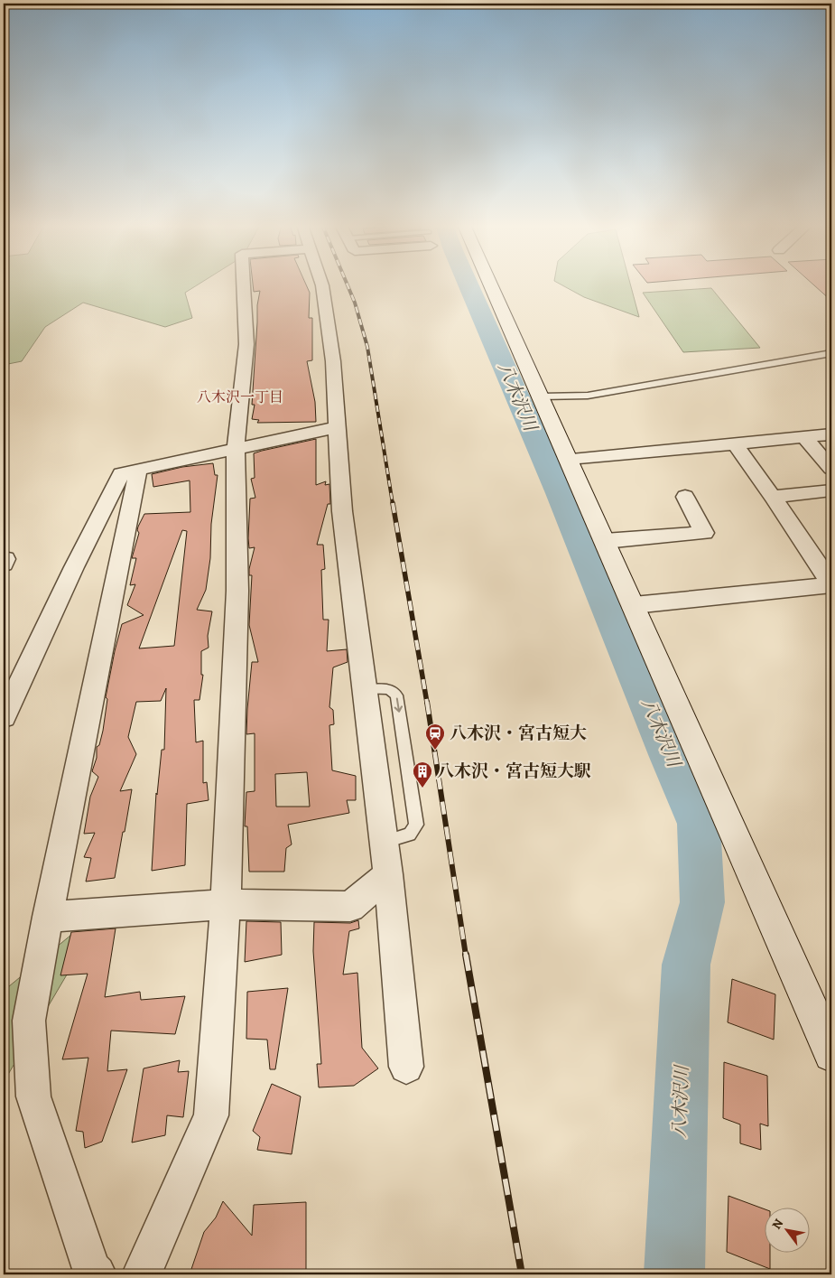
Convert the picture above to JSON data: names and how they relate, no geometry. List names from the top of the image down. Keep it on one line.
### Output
{"districts":["八木沢一丁目"],"water":["八木沢川"],"places":{"station":["八木沢・宮古短大"],"building":["八木沢・宮古短大駅"]},"north":"top left"}
